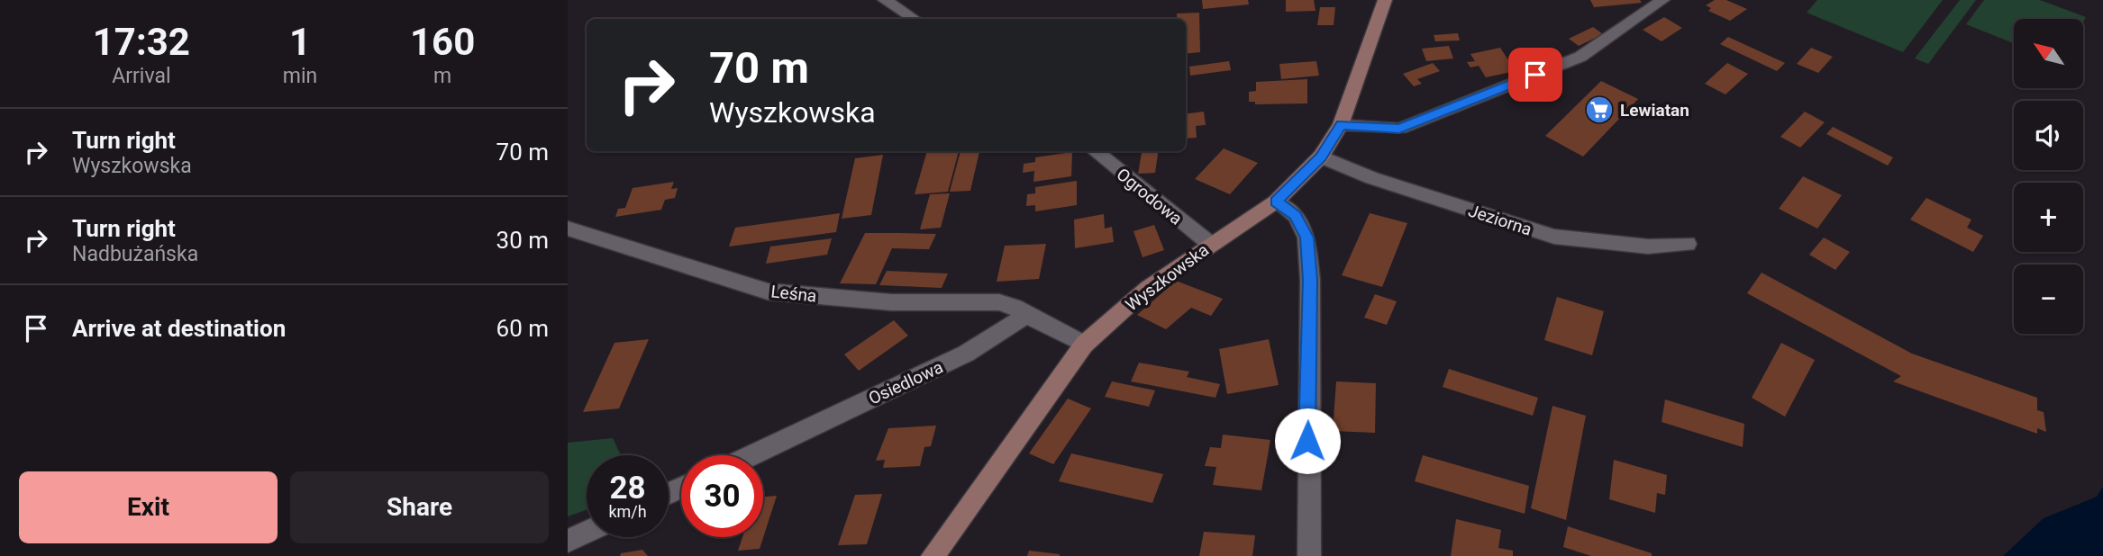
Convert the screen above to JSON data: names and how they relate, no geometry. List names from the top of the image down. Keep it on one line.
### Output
{"streets":{"street":["Ogrodowa","Jeziorna","Wyszkowska","Leśna","Osiedlowa"]},"crossings":[["Ogrodowa","Wyszkowska"],["Jeziorna","Wyszkowska"],["Leśna","Osiedlowa"]],"places":{"supermarket":["Lewiatan"]},"north":"top left","page":{"eta":["17:32","Arrival","1","min","160","m"],"map_buttons":["+","−"],"turn":["70 m","Wyszkowska"],"list":[{"name":"Turn right","note":"Wyszkowska","value":"70 m"},{"name":"Turn right","note":"Nadbużańska","value":"30 m"},{"name":"Arrive at destination","value":"60 m"}],"speed":"28 km/h","limit":"30","buttons":["Exit","Share"]}}
